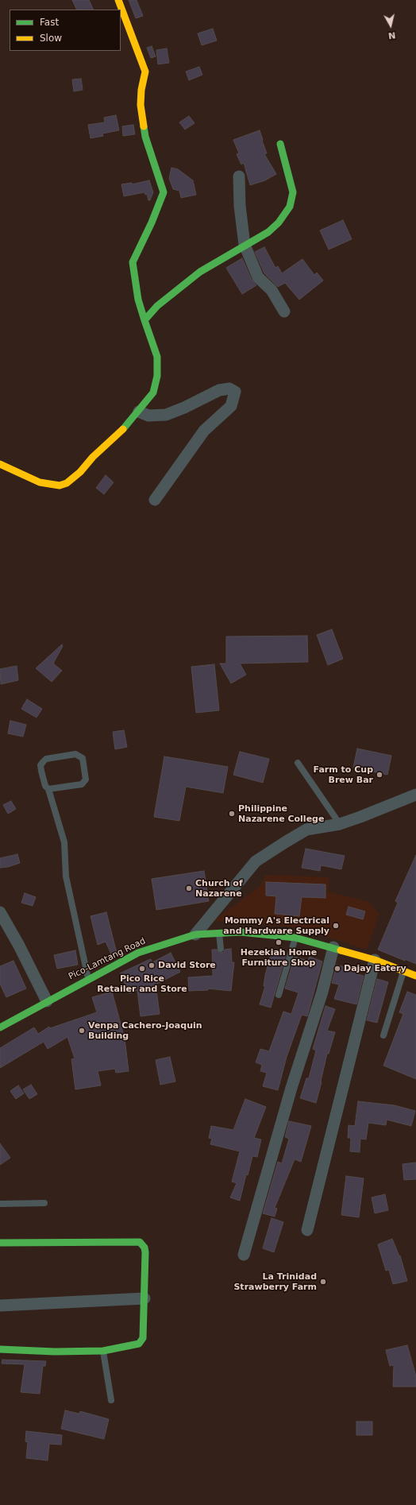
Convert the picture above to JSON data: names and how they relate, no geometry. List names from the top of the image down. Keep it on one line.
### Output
{"streets":{"street":["Pico-Lamtang Road"]},"places":["Farm to Cup Brew Bar","Philippine Nazarene College","Church of Nazarene","Mommy A's Electrical and Hardware Supply","Hezekiah Home Furniture Shop","David Store","Pico Rice Retailer and Store","Dajay Eatery","Venpa Cachero-Joaquin Building","La Trinidad Strawberry Farm"],"legend":["Fast","Slow"],"north":"bottom"}
